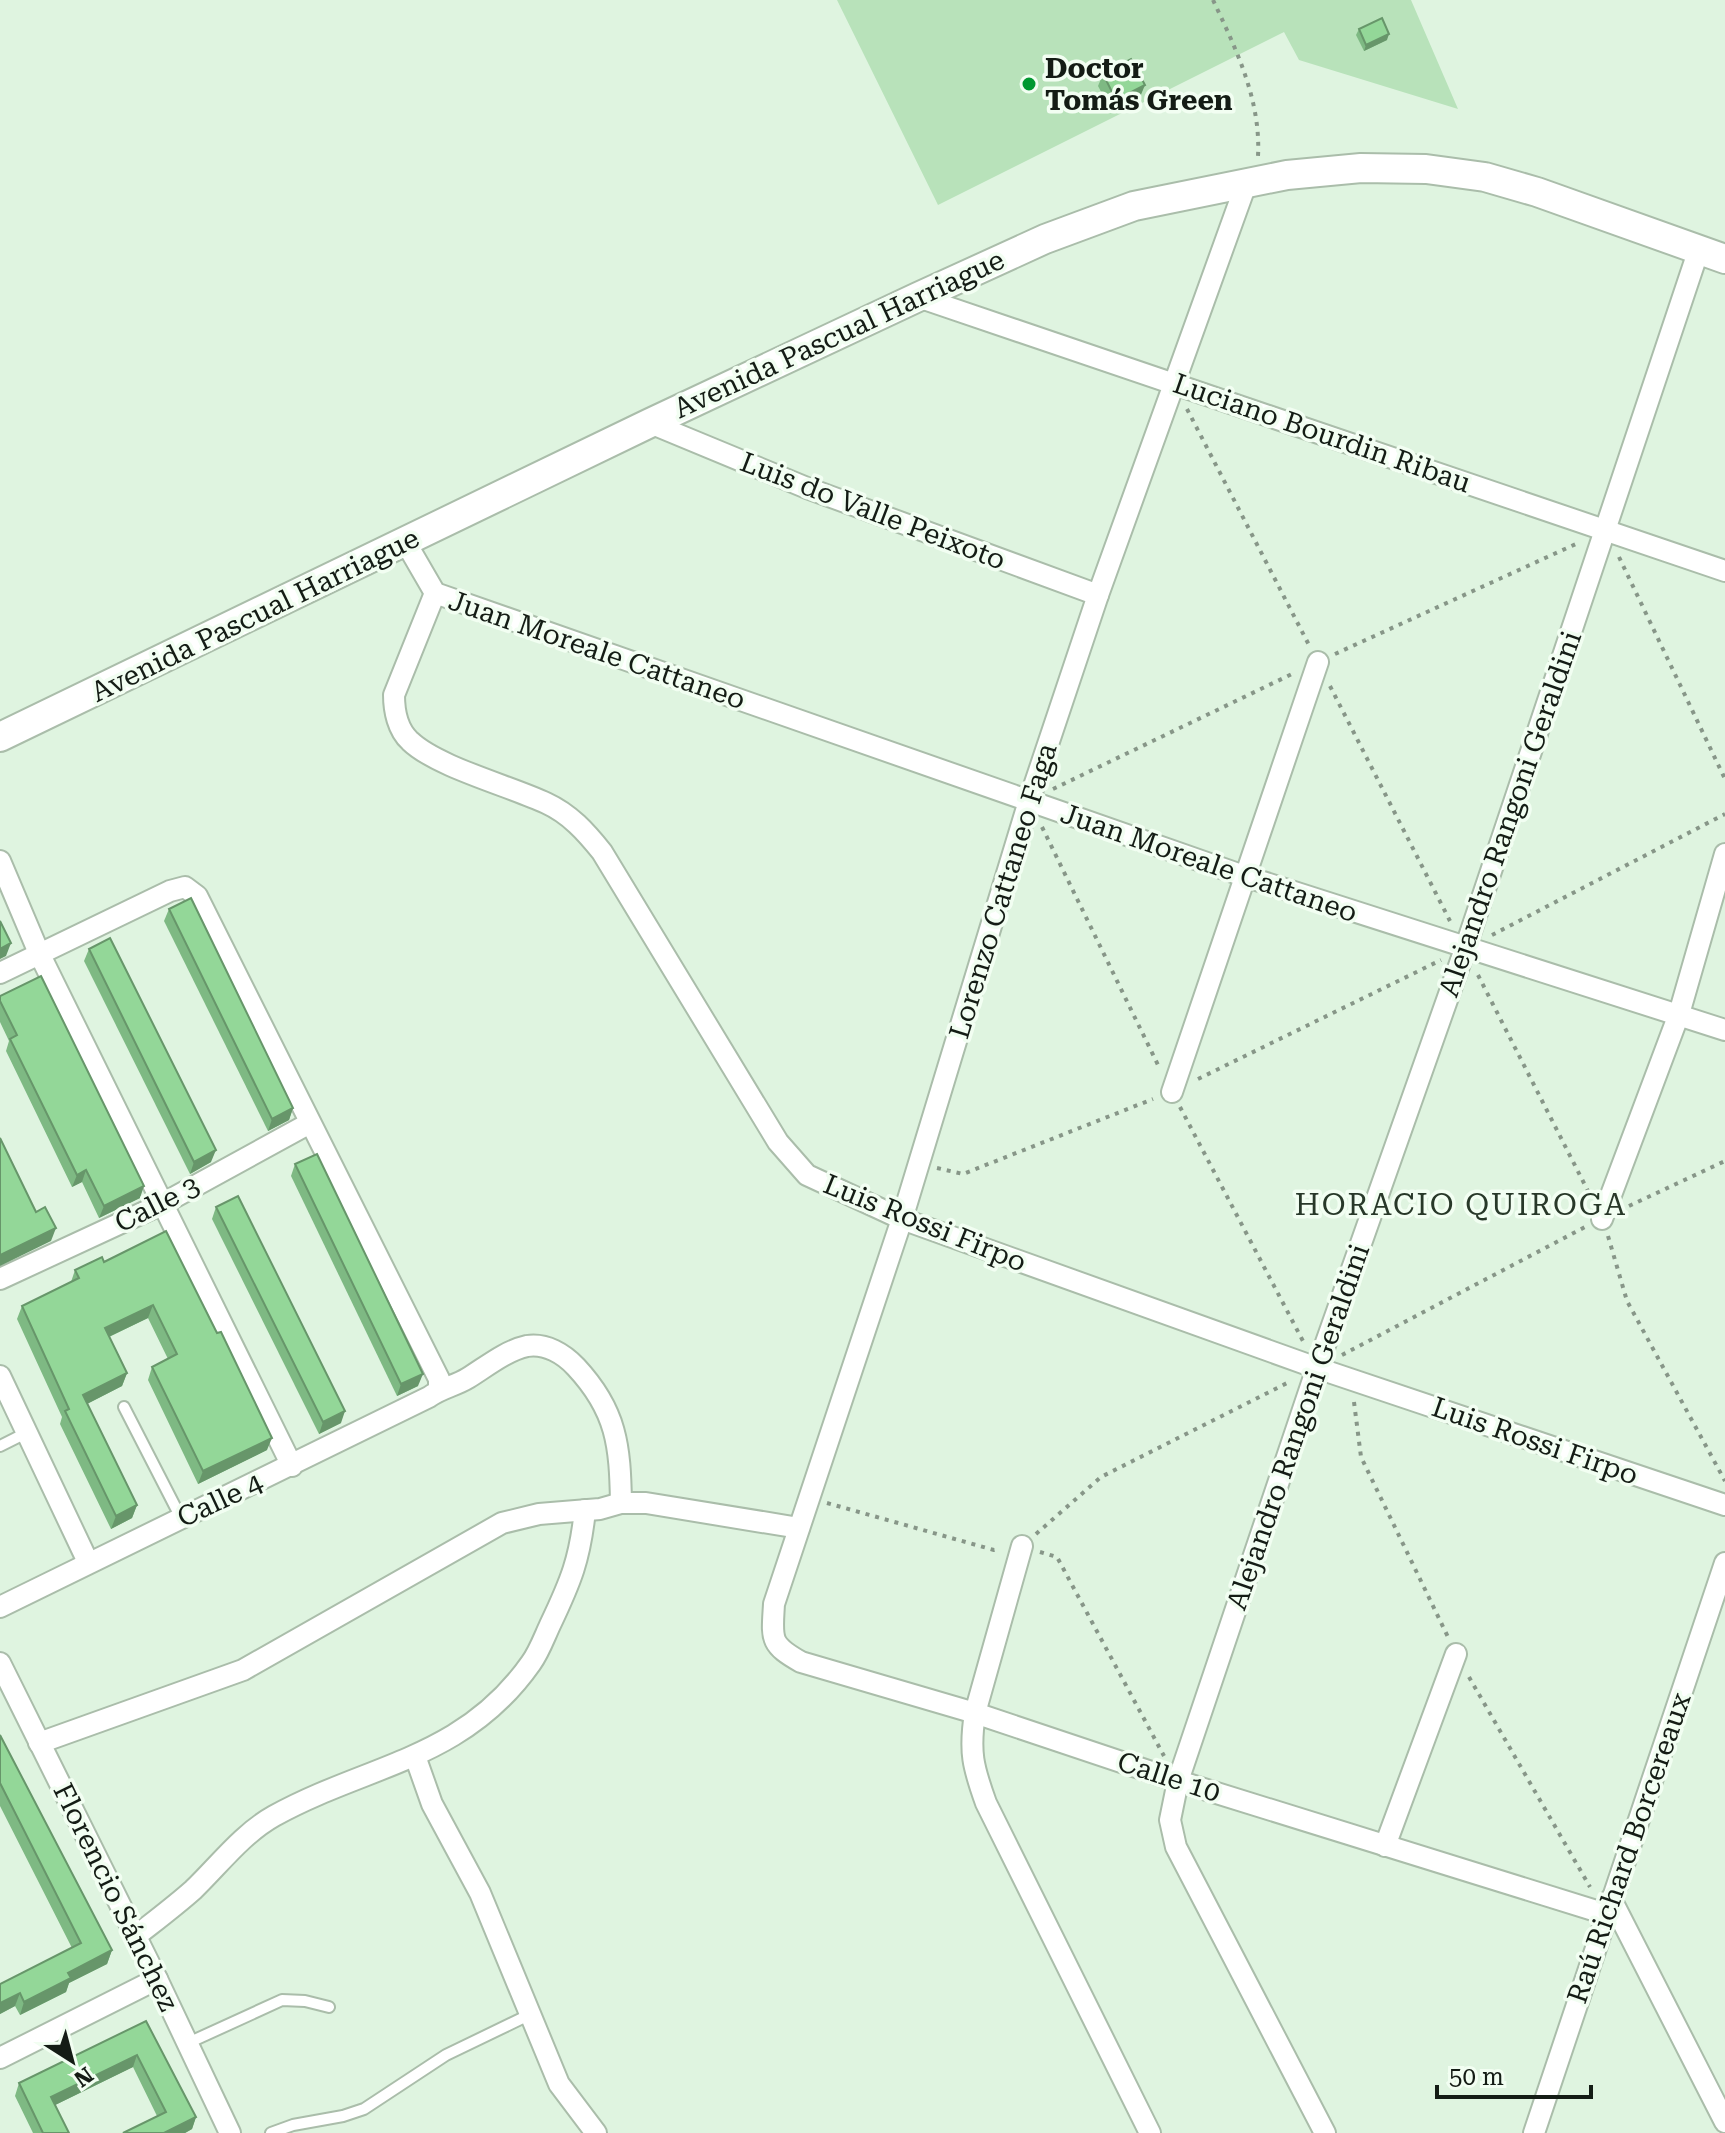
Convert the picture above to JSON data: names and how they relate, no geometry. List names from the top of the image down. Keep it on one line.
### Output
{"streets":{"street":["Avenida Pascual Harriague","Luciano Bourdin Ribau","Luis do Valle Peixoto","Juan Moreale Cattaneo","Alejandro Rangoni Geraldini","Lorenzo Cattaneo Faga","Calle 3","Luis Rossi Firpo","Calle 4","Calle 10","Raú Richard Borcereaux","Florencio Sánchez"]},"crossings":[["Avenida Pascual Harriague","Luciano Bourdin Ribau"],["Avenida Pascual Harriague","Luis do Valle Peixoto"],["Avenida Pascual Harriague","Juan Moreale Cattaneo"],["Avenida Pascual Harriague","Alejandro Rangoni Geraldini"],["Avenida Pascual Harriague","Lorenzo Cattaneo Faga"],["Luciano Bourdin Ribau","Alejandro Rangoni Geraldini"],["Luciano Bourdin Ribau","Lorenzo Cattaneo Faga"],["Luis do Valle Peixoto","Lorenzo Cattaneo Faga"],["Juan Moreale Cattaneo","Alejandro Rangoni Geraldini"],["Juan Moreale Cattaneo","Lorenzo Cattaneo Faga"],["Juan Moreale Cattaneo","Luis Rossi Firpo"],["Alejandro Rangoni Geraldini","Luis Rossi Firpo"],["Alejandro Rangoni Geraldini","Calle 10"],["Lorenzo Cattaneo Faga","Luis Rossi Firpo"],["Lorenzo Cattaneo Faga","Calle 10"],["Calle 10","Raú Richard Borcereaux"]],"districts":["HORACIO QUIROGA"],"places":["Doctor Tomás Green"],"scale_bar":"50 m","north":"bottom right"}
